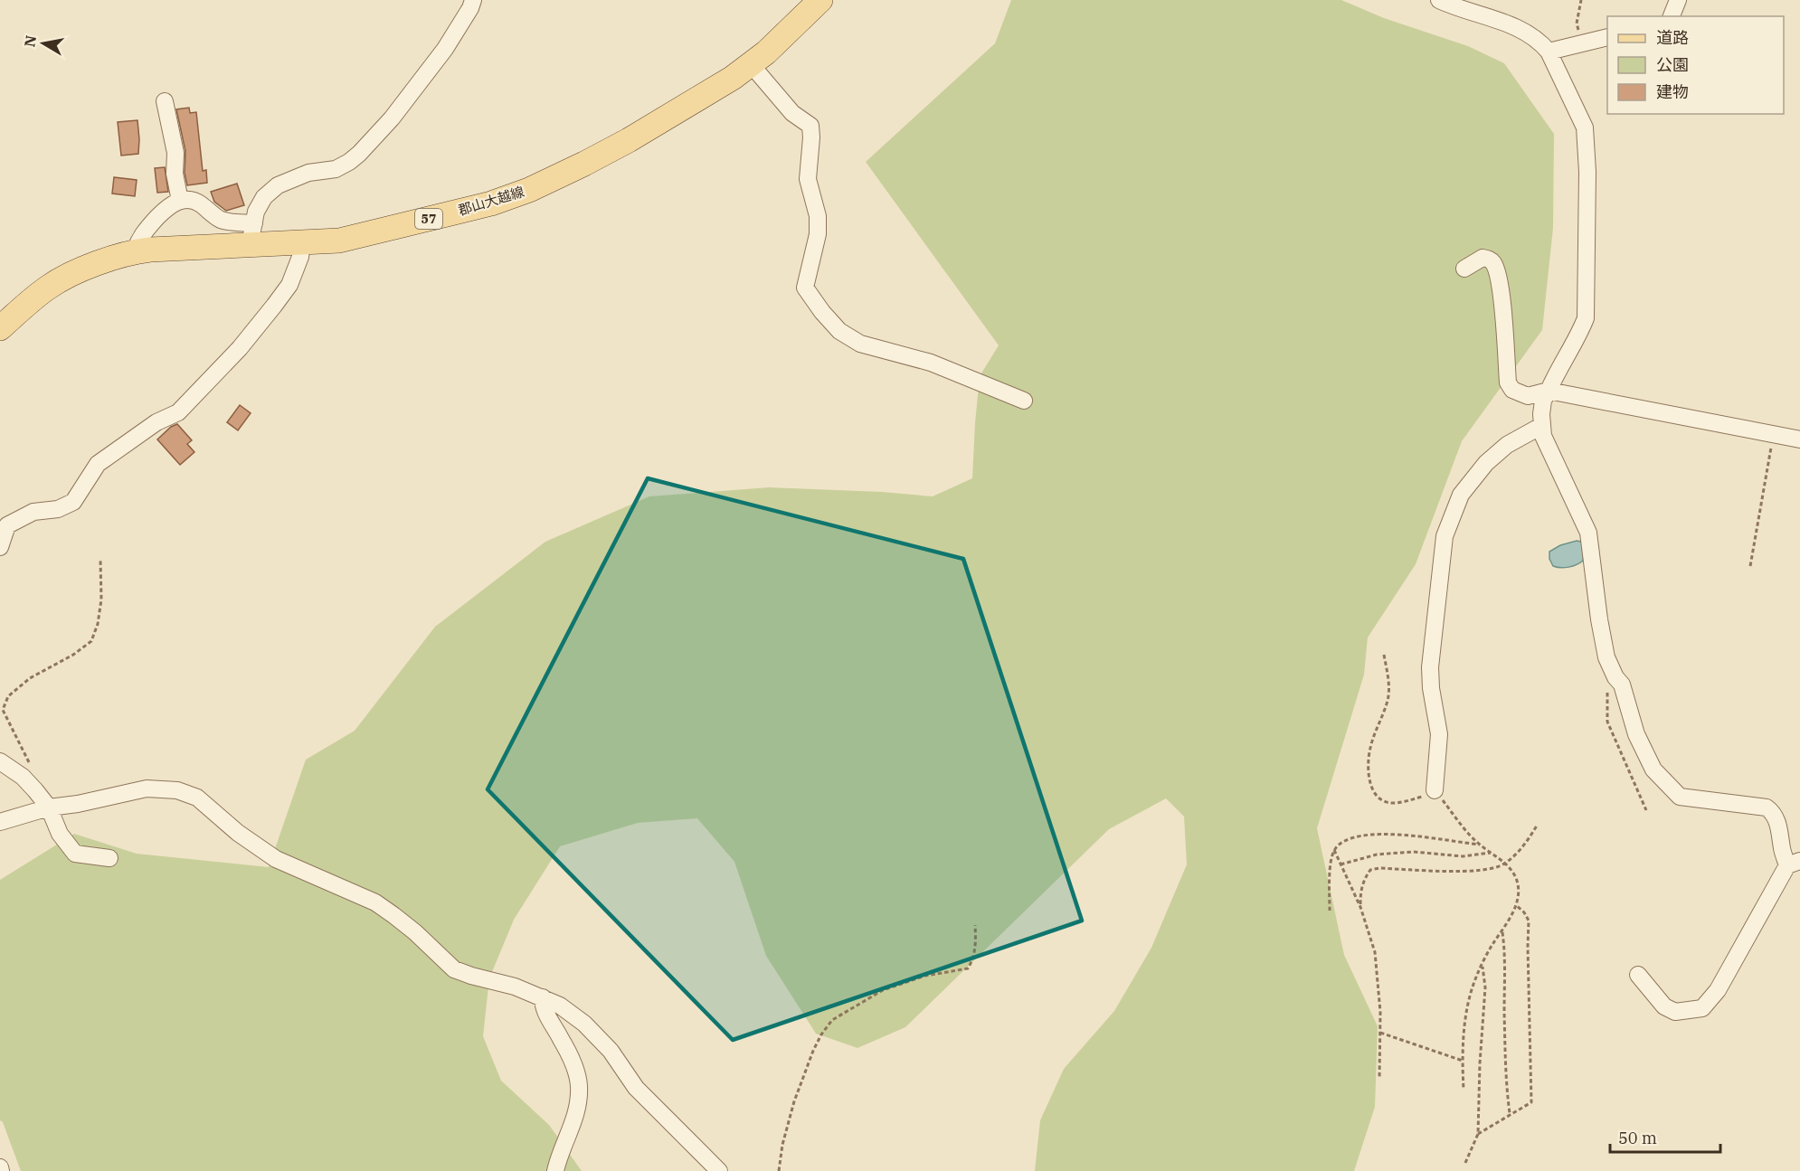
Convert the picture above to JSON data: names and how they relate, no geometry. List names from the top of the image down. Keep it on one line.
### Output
{"streets":{"main road":["郡山大越線","57"]},"legend":["道路","公園","建物"],"scale_bar":"50 m","north":"left"}
